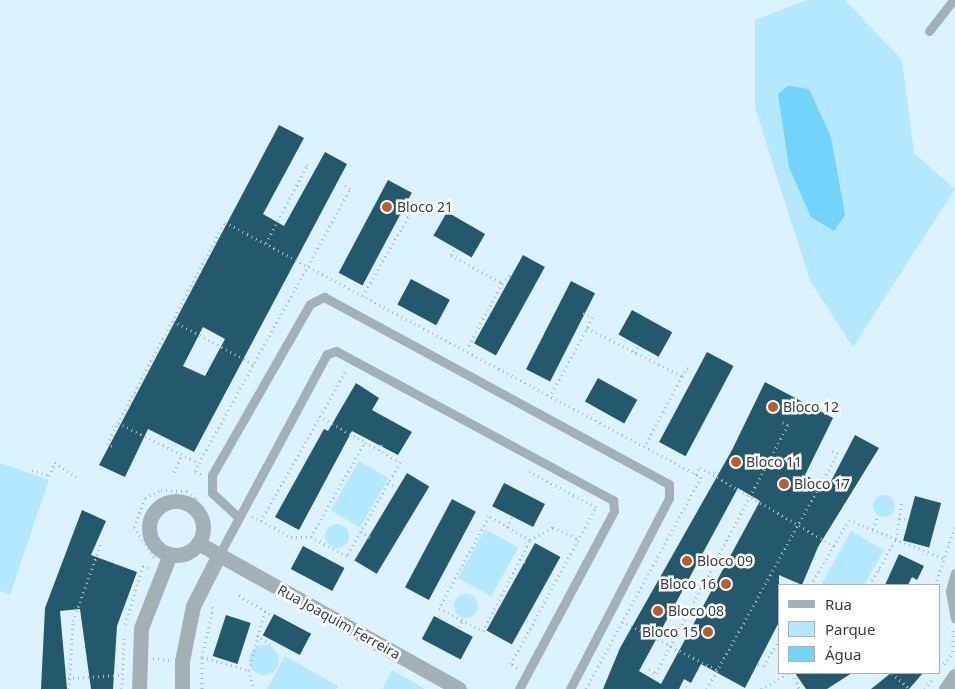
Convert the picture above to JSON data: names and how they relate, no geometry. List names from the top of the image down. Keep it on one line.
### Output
{"streets":{"street":["Rua Joaquim Ferreira"]},"places":["Bloco 21","Bloco 12","Bloco 11","Bloco 17","Bloco 09","Bloco 16","Bloco 08","Bloco 15"],"legend":["Rua","Parque","Água"]}
